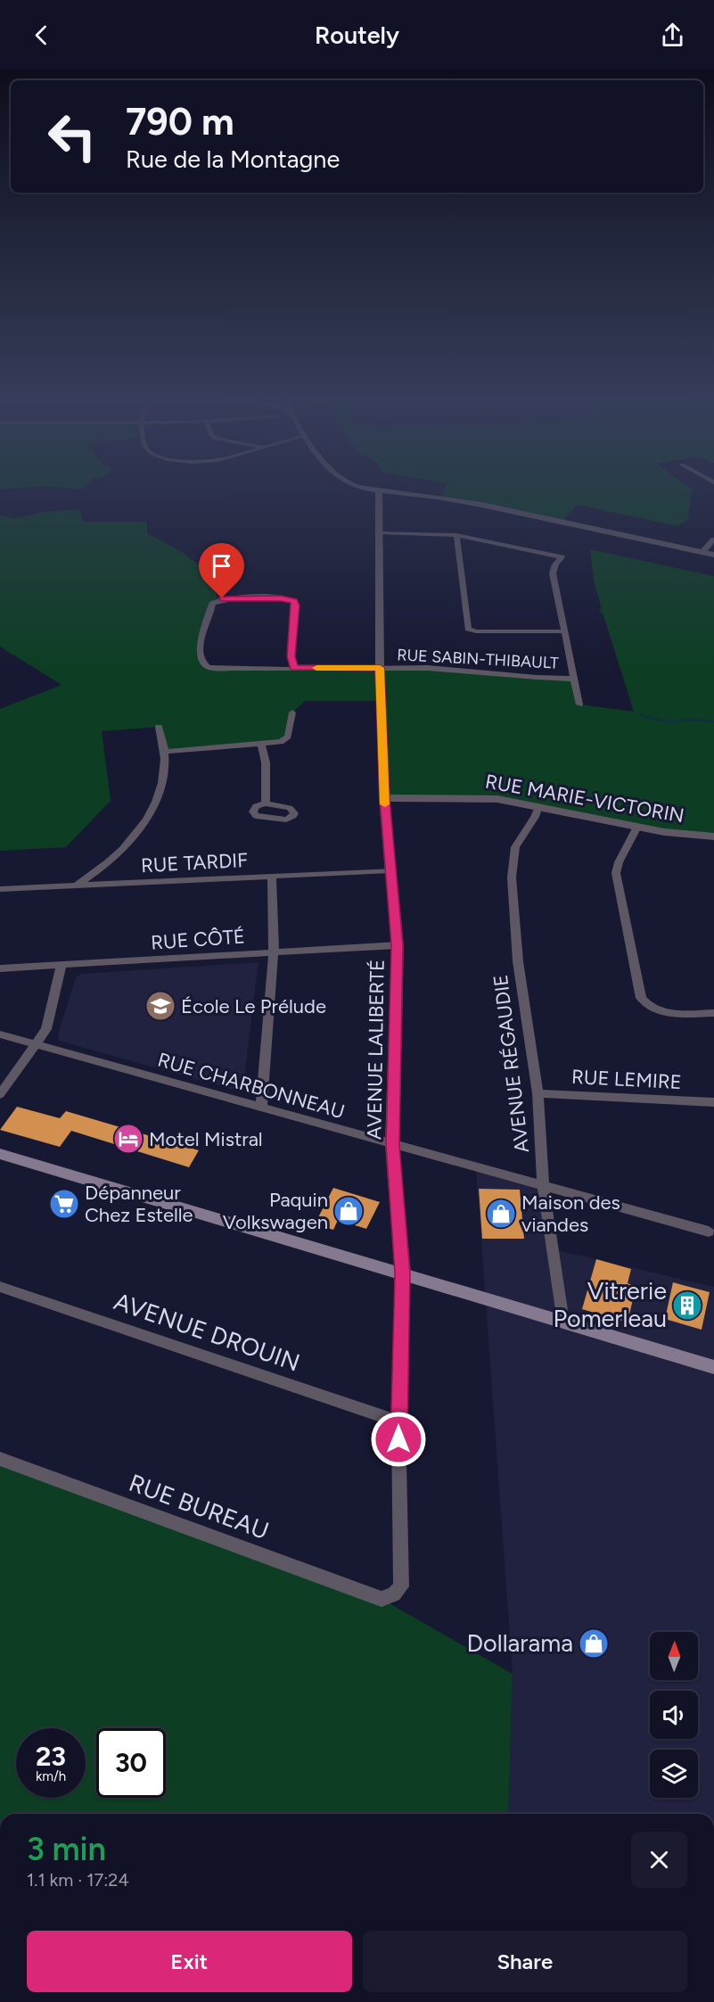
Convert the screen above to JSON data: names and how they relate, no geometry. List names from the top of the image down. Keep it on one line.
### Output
{"streets":{"street":["RUE SABIN-THIBAULT","RUE MARIE-VICTORIN","RUE TARDIF","RUE CÔTÉ","AVENUE LALIBERTÉ","AVENUE RÉGAUDIE","RUE LEMIRE","RUE CHARBONNEAU","AVENUE DROUIN","RUE BUREAU"]},"crossings":[["RUE SABIN-THIBAULT","AVENUE LALIBERTÉ"],["RUE MARIE-VICTORIN","AVENUE LALIBERTÉ"],["RUE MARIE-VICTORIN","AVENUE RÉGAUDIE"],["RUE TARDIF","AVENUE LALIBERTÉ"],["RUE CÔTÉ","AVENUE LALIBERTÉ"],["AVENUE LALIBERTÉ","RUE CHARBONNEAU"],["AVENUE LALIBERTÉ","AVENUE DROUIN"],["AVENUE LALIBERTÉ","RUE BUREAU"],["AVENUE RÉGAUDIE","RUE LEMIRE"],["AVENUE RÉGAUDIE","RUE CHARBONNEAU"]],"places":{"school or university":["École Le Prélude"],"hotel":["Motel Mistral"],"supermarket":["Dépanneur Chez Estelle"],"shop":["Paquin Volkswagen","Maison des viandes","Dollarama"],"building":["Vitrerie Pomerleau"]},"north":"top","page":{"header":"Routely","turn":["790 m","Rue de la Montagne"],"speed":"23 km/h","limit":"30","heading":["3 min","1.1 km · 17:24"],"buttons":["Exit","Share"]}}
